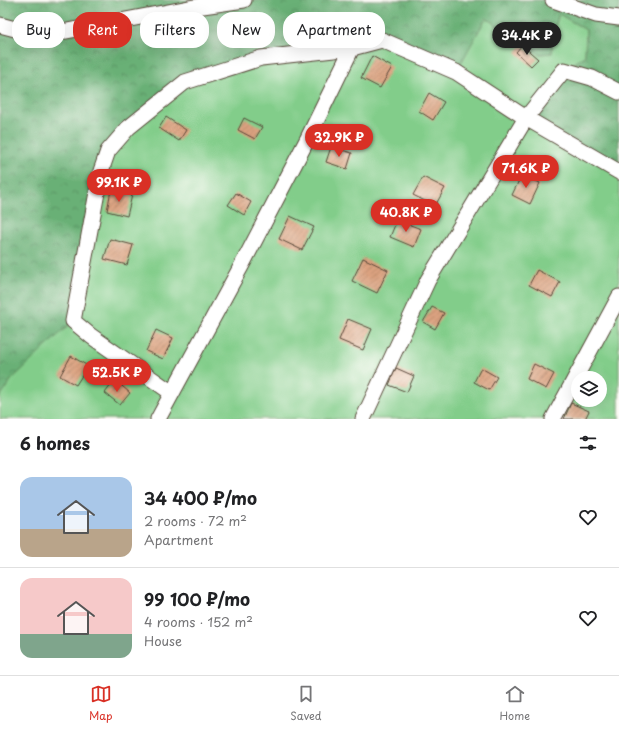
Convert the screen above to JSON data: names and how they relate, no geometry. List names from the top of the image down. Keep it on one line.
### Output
{"page":{"chip":["Buy","Rent","Filters","New","Apartment"],"price":["34.4K ₽","32.9K ₽","71.6K ₽","99.1K ₽","40.8K ₽","52.5K ₽"],"heading":"6 homes","list":[{"name":"34 400 ₽/mo","note":"2 rooms · 72 m² · Apartment"},{"name":"99 100 ₽/mo","note":"4 rooms · 152 m² · House"}],"tabs":["Map","Saved","Home"]}}
